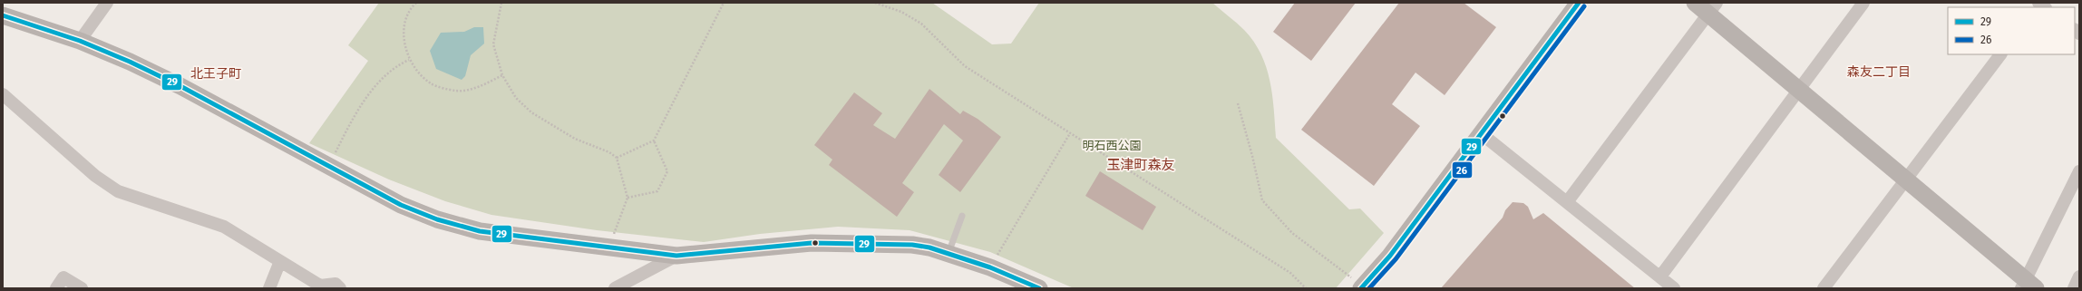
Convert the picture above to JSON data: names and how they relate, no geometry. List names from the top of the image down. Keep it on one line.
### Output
{"districts":["森友二丁目","北王子町","玉津町森友"],"parks":["明石西公園"],"lines":["transit line 29","transit line 26"],"legend":["29","26"]}
